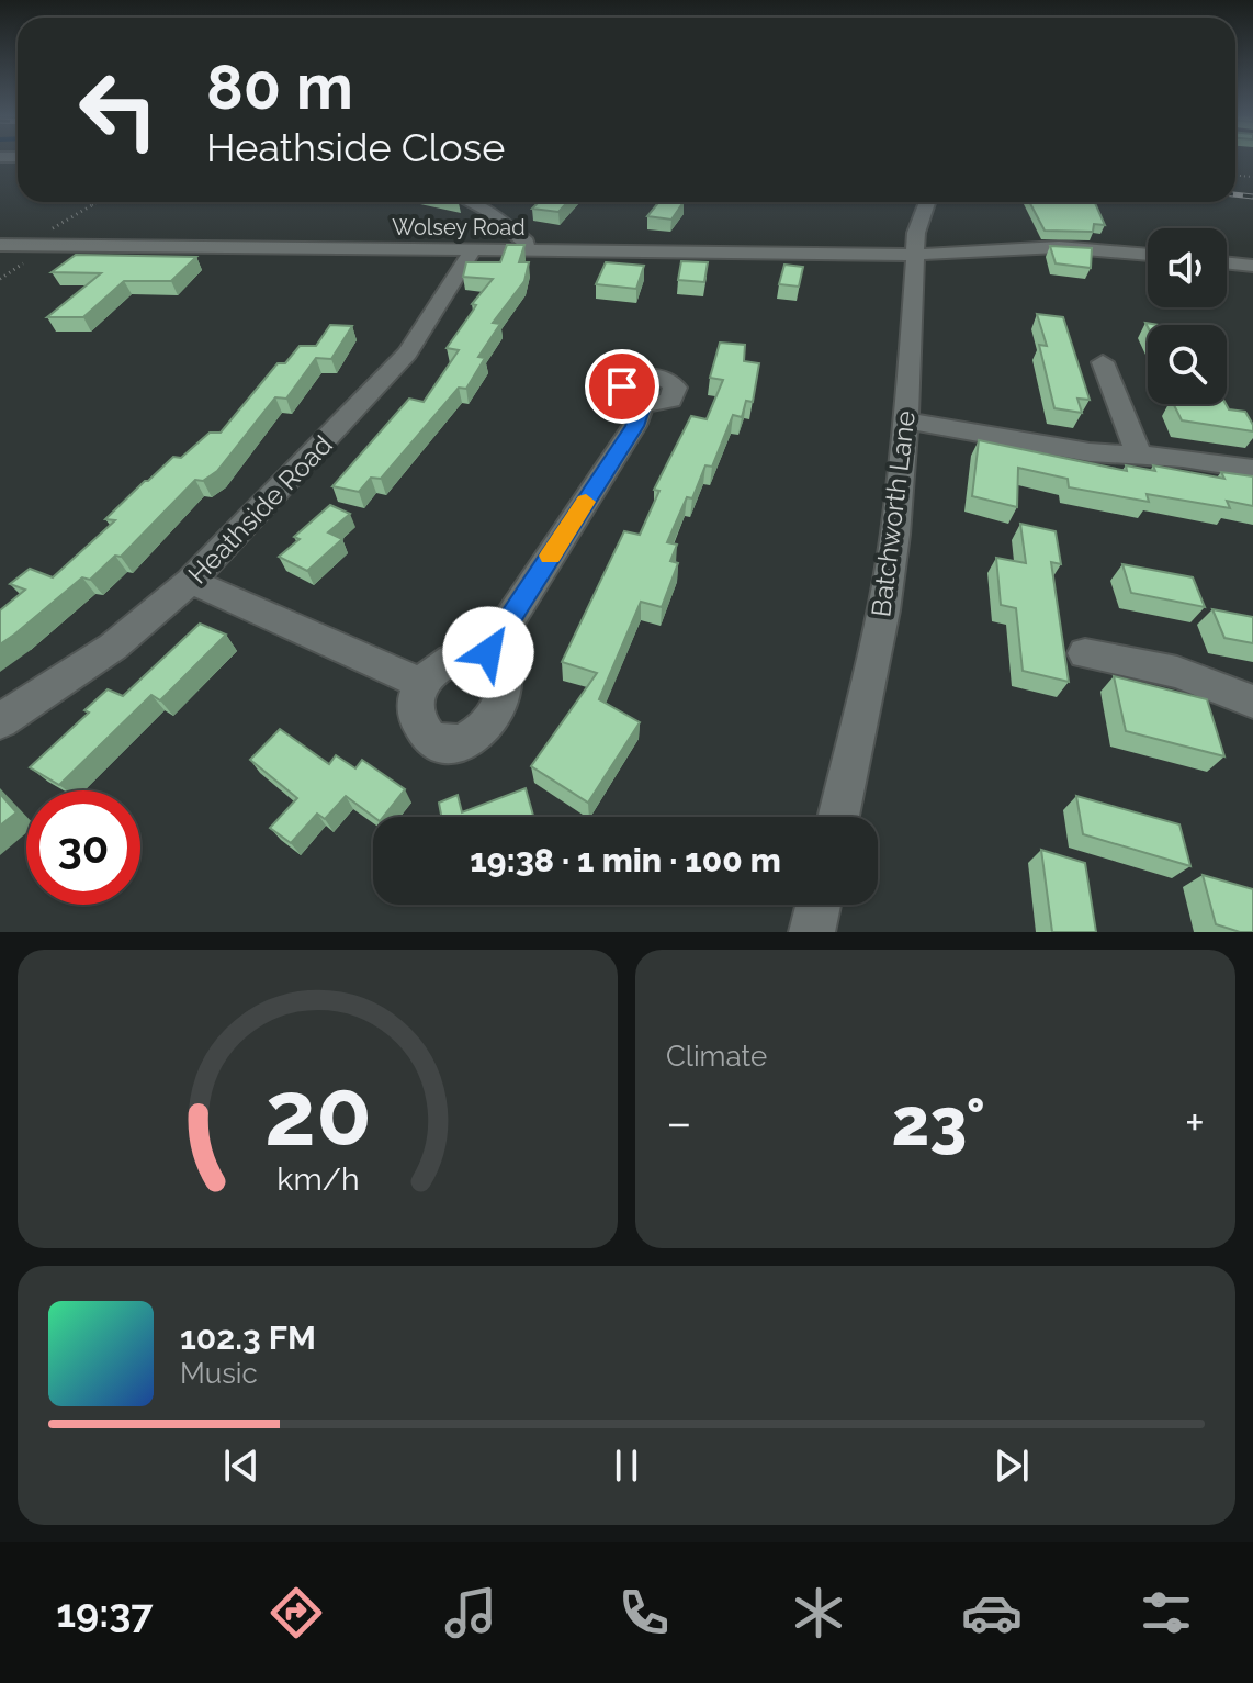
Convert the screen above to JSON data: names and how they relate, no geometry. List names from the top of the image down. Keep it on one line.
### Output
{"streets":{"street":["Wolsey Road","Heathside Road","Batchworth Lane"]},"crossings":[["Wolsey Road","Heathside Road"],["Wolsey Road","Batchworth Lane"]],"page":{"turn":["80 m","Heathside Close"],"limit":"30","trip":"19:38 · 1 min · 100 m","tile":"Climate","heat":["−","23°","+"],"song":["102.3 FM","Music"],"tabs":"19:37","gauge":["20","km/h"]}}
